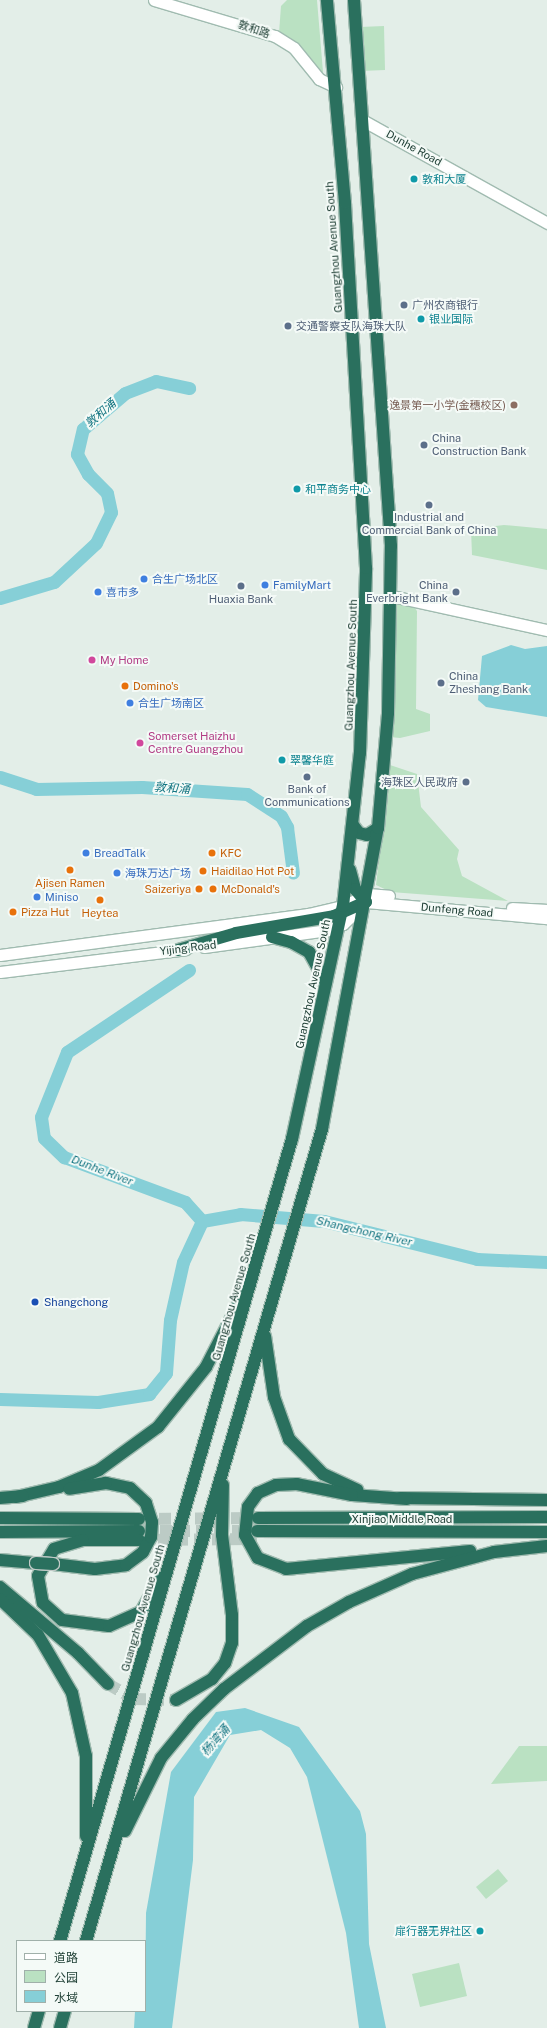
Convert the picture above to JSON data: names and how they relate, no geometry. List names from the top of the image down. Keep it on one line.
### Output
{"streets":{"highway":["Guangzhou Avenue South","Xinjiao Middle Road"],"street":["敦和路","Dunhe Road","Dunfeng Road","Yijing Road"]},"crossings":[["敦和路","Guangzhou Avenue South"],["Guangzhou Avenue South","Yijing Road"]],"water":["敦和涌","Dunhe River","Shangchong River","杨湾涌"],"places":["敦和大厦","广州农商银行","银业国际","交通警察支队海珠大队","逸景第一小学(金穗校区)","China Construction Bank","和平商务中心","Industrial and Commercial Bank of China","合生广场北区","FamilyMart","Huaxia Bank","喜市多","China Everbright Bank","My Home","China Zheshang Bank","Domino's","合生广场南区","Somerset Haizhu Centre Guangzhou","翠馨华庭","Bank of Communications","海珠区人民政府","BreadTalk","KFC","Ajisen Ramen","Haidilao Hot Pot","海珠万达广场","Saizeriya","McDonald's","Miniso","Heytea","Pizza Hut","Shangchong","扉行器无界社区"],"legend":["道路","公园","水域"]}
